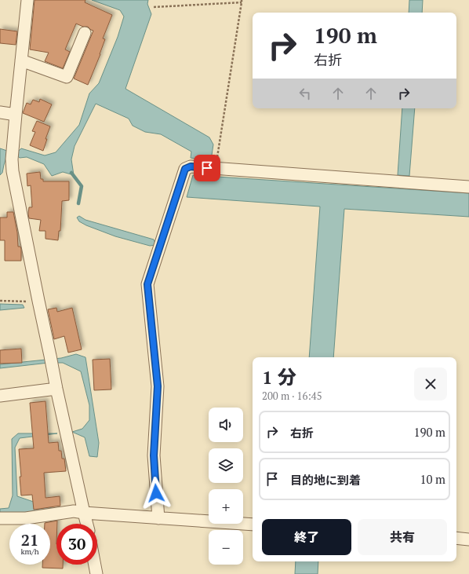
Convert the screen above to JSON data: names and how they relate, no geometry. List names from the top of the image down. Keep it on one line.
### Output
{"page":{"turn":["190 m","右折"],"heading":["1 分","200 m · 16:45"],"map_buttons":["+","−"],"list":[{"name":"右折","value":"190 m"},{"name":"目的地に到着","value":"10 m"}],"buttons":["終了","共有"],"speed":"21 km/h","limit":"30"}}
